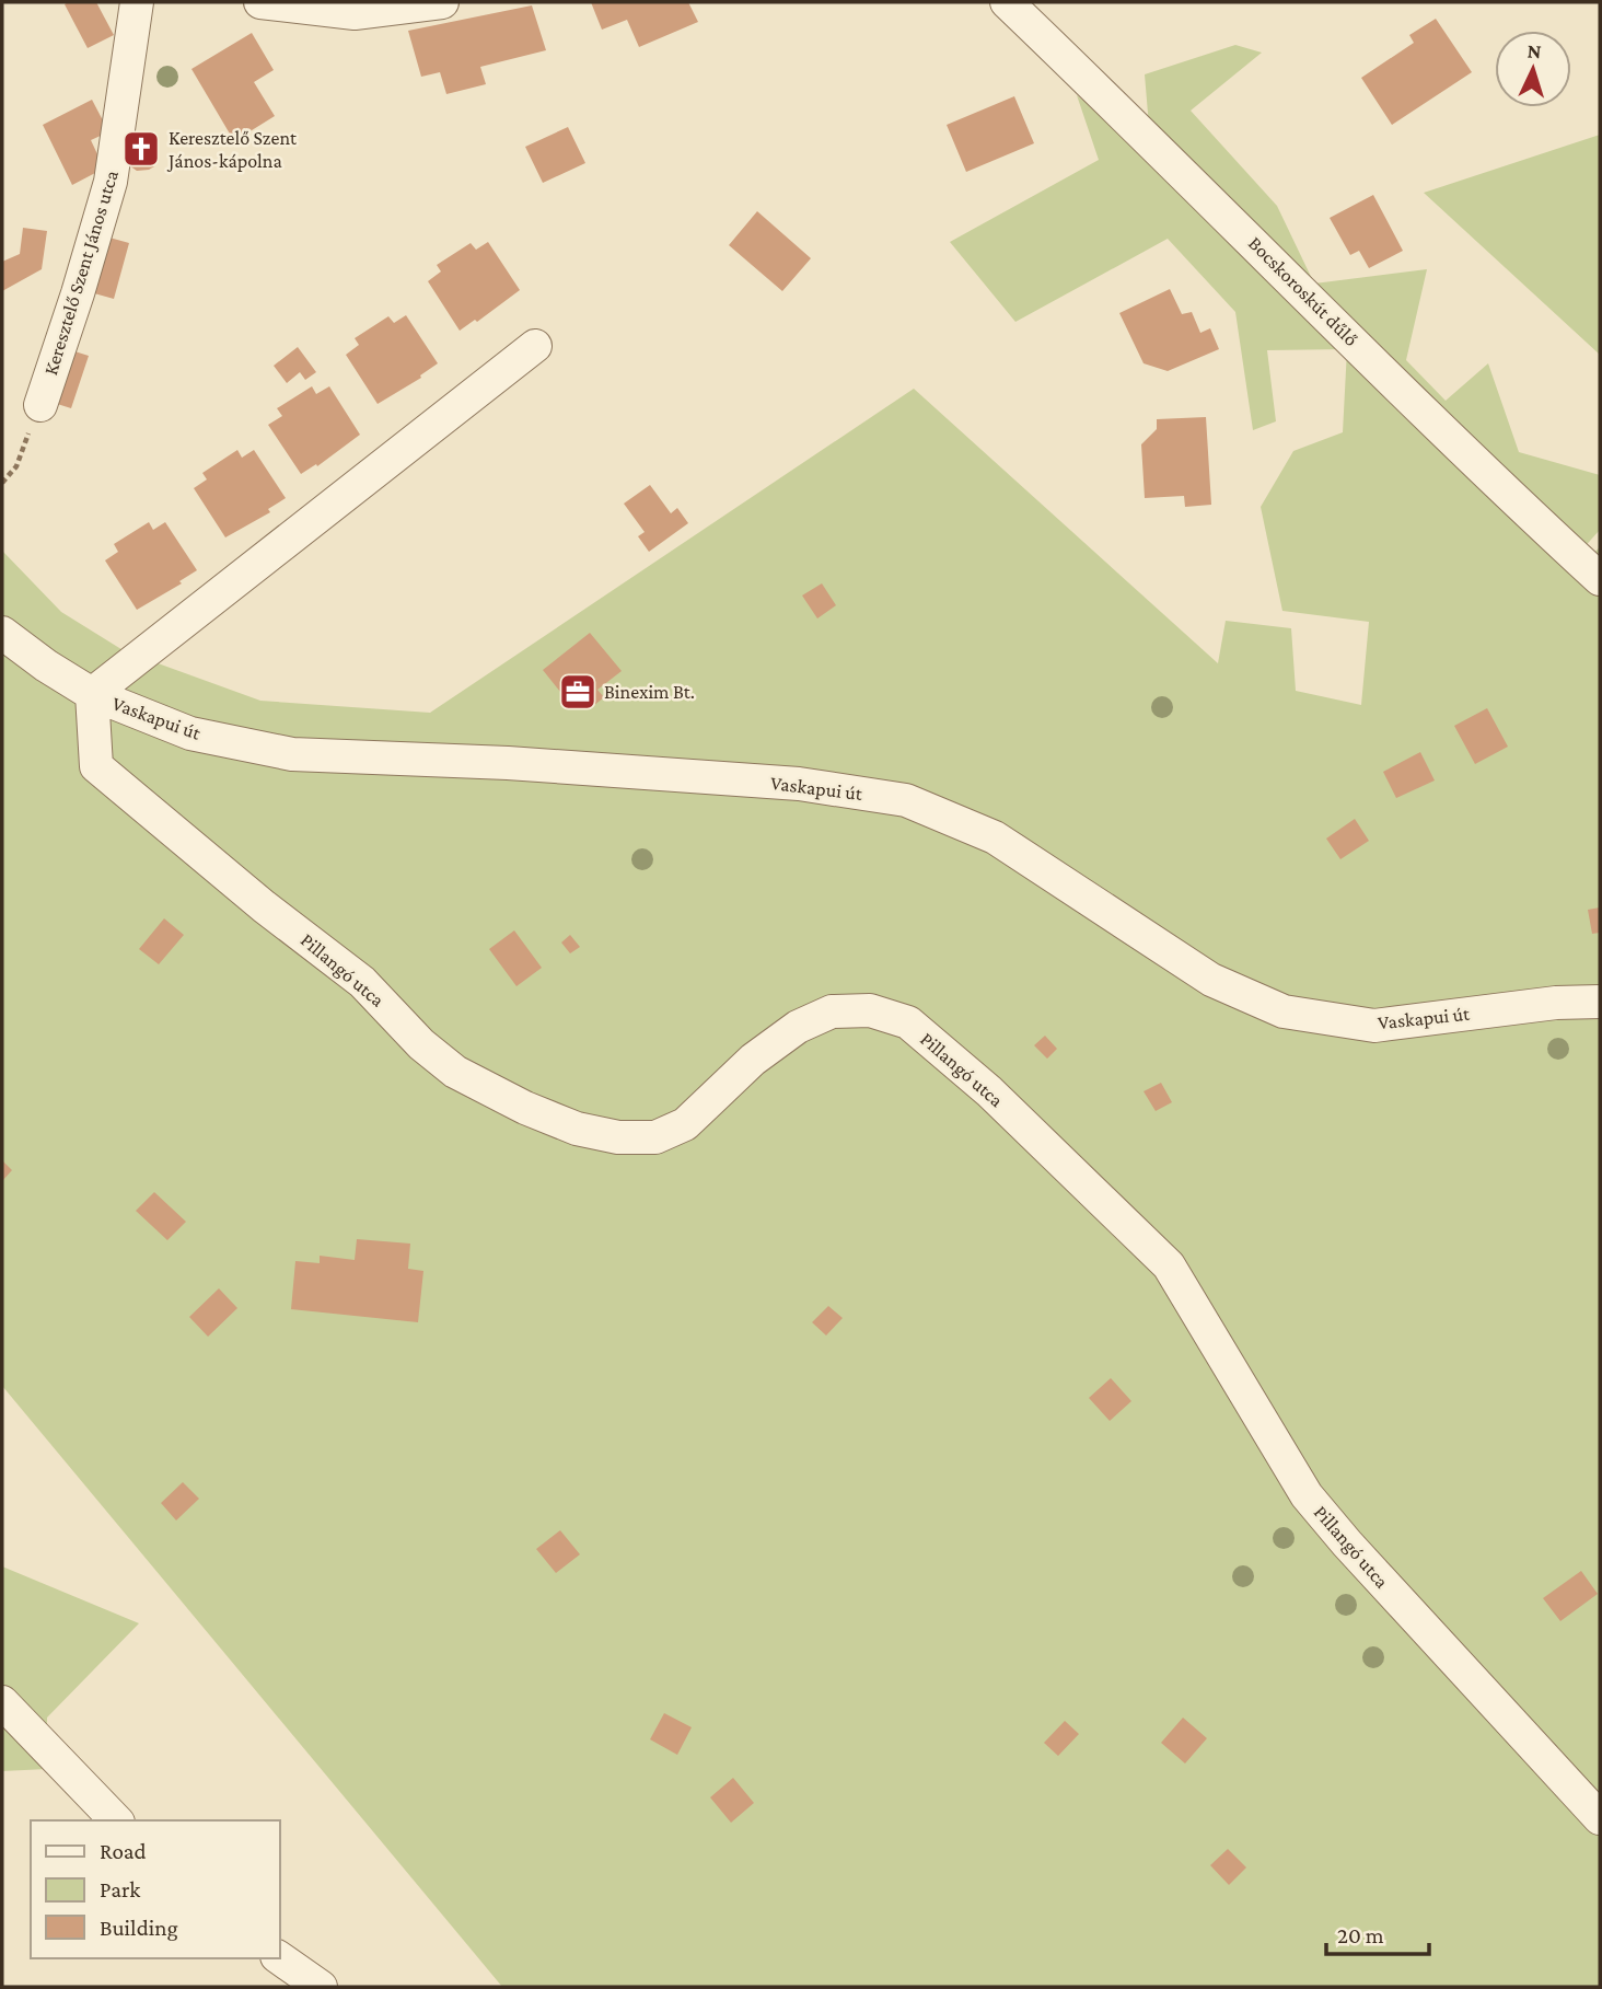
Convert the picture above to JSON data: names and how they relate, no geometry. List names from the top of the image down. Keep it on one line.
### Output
{"streets":{"street":["Keresztelő Szent János utca","Bocskoroskút dűlő","Vaskapui út","Pillangó utca"]},"crossings":[["Vaskapui út","Pillangó utca"]],"places":{"church":["Keresztelő Szent János-kápolna"],"office":["Binexim Bt."]},"legend":["Road","Park","Building"],"scale_bar":"20 m","north":"top"}
